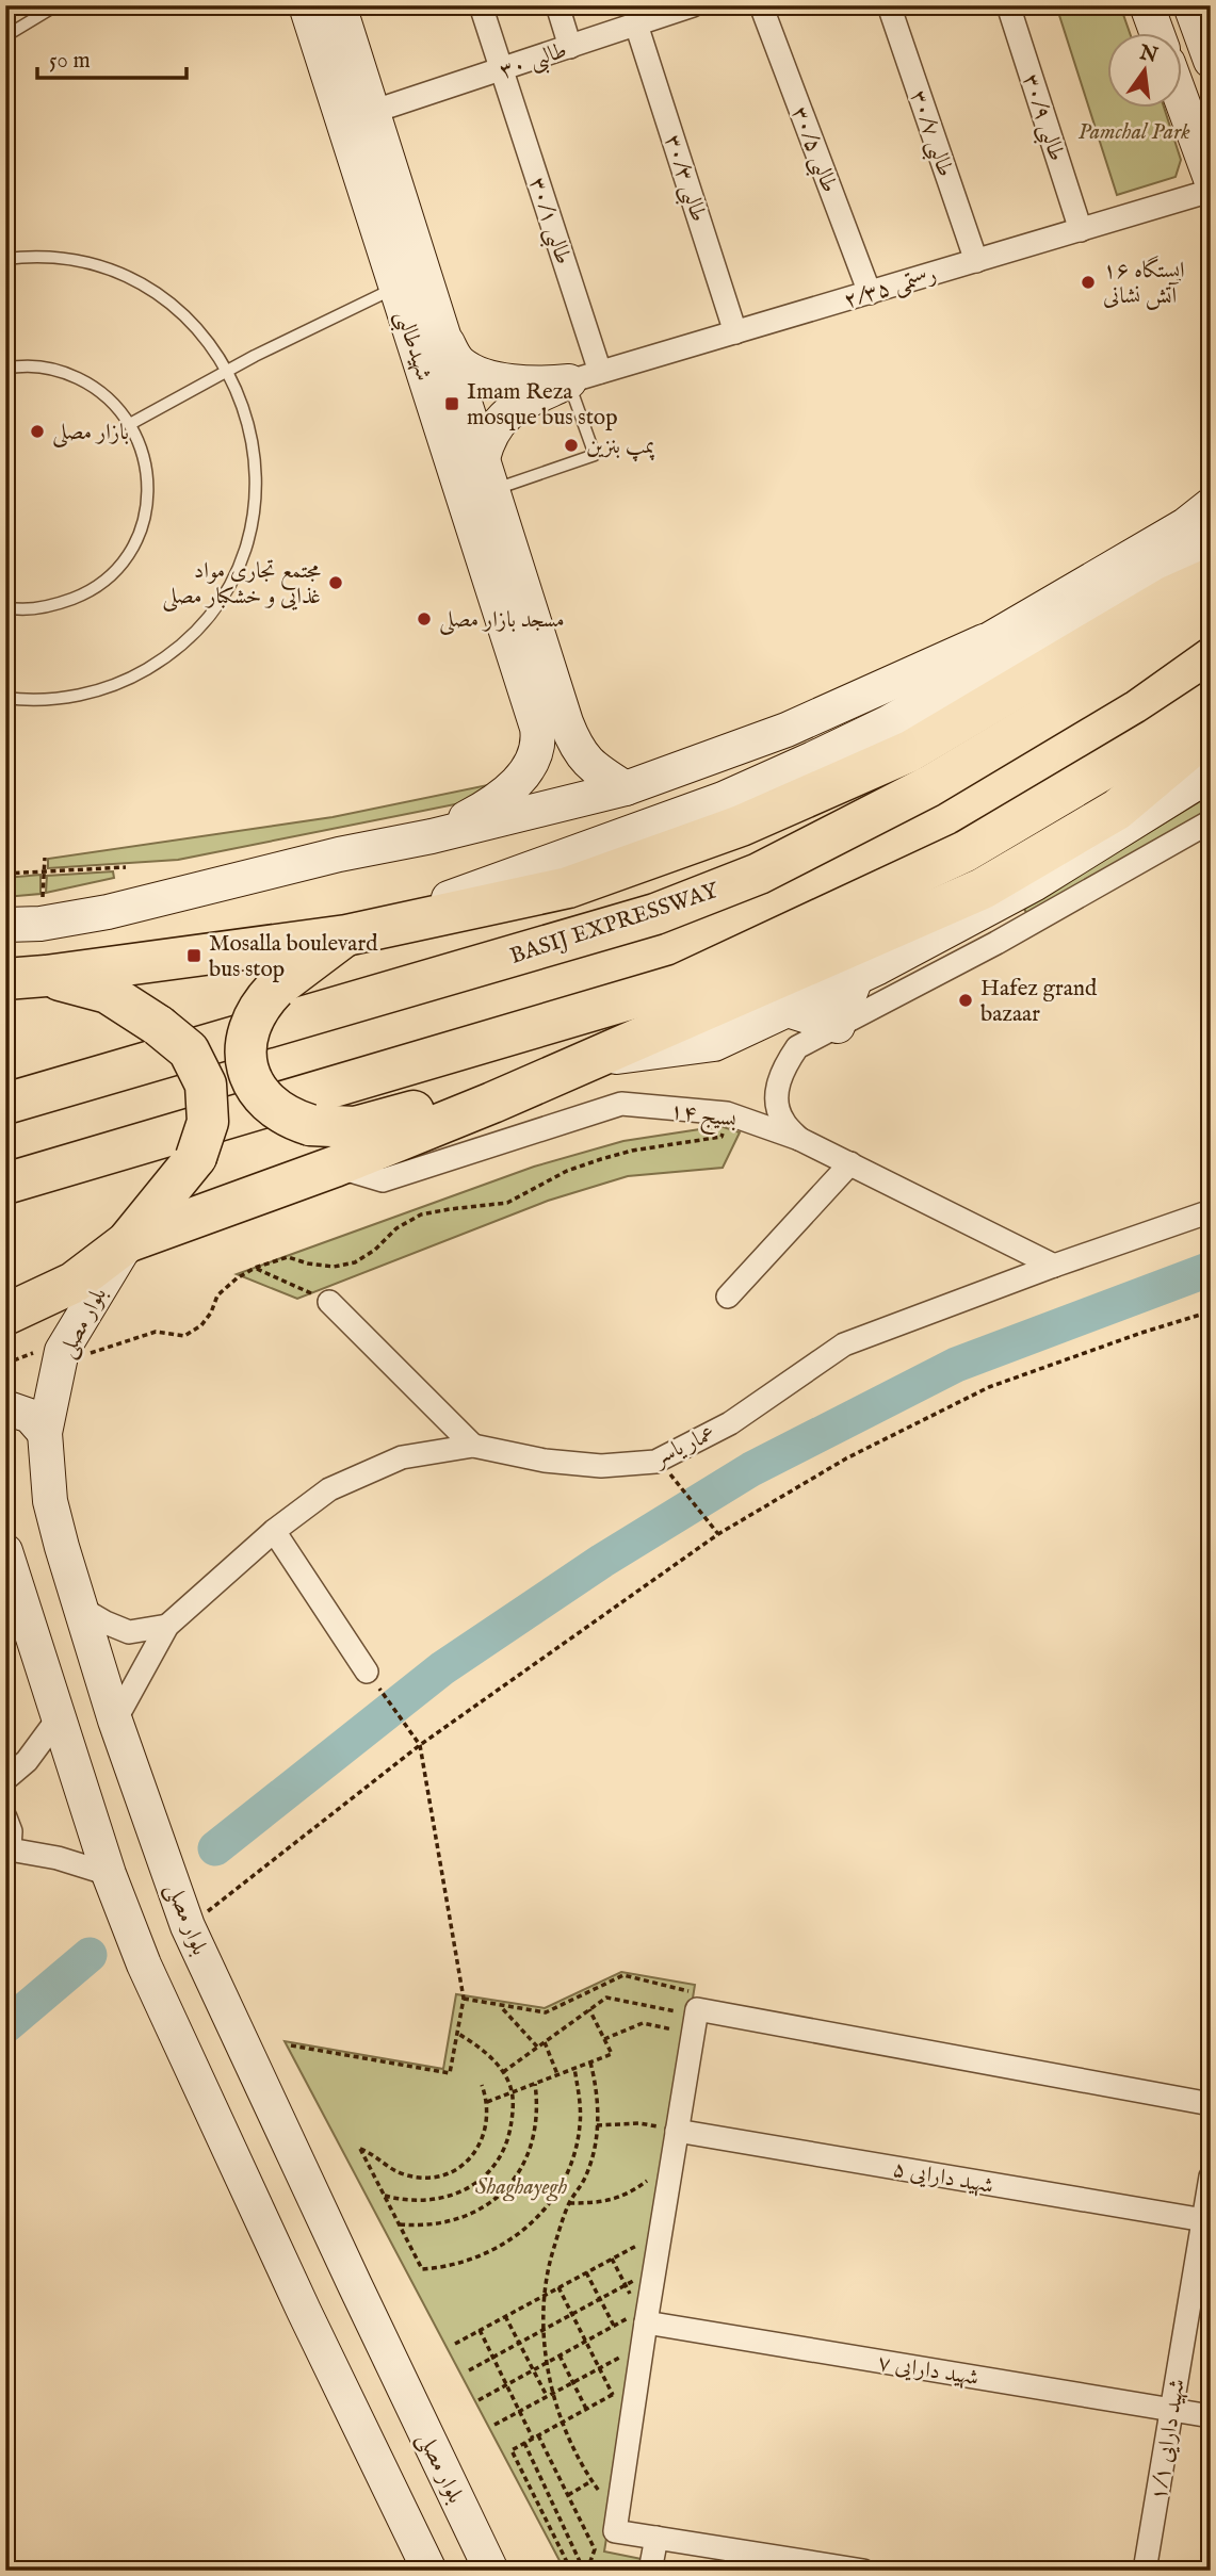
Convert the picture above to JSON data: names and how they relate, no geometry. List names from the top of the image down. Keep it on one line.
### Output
{"streets":{"highway":["BASIJ EXPRESSWAY"],"main road":["شهیدطالبی","بلوار مصلی"],"street":["طالبی ۳۰","طالبی ۳۰/۹","طالبی ۳۰/۷","طالبی ۳۰/۵","طالبی ۳۰/۳","طالبی ۳۰/۱","رستمی ۲/۳۵","بسیج ۱۴","عمار یاسر","شهید دارایی ۵","شهید دارایی ۷","شهید دارایی ۱/۱"]},"crossings":[["طالبی ۳۰","طالبی ۳۰/۳"],["طالبی ۳۰","طالبی ۳۰/۱"],["طالبی ۳۰","شهیدطالبی"],["طالبی ۳۰/۹","رستمی ۲/۳۵"],["طالبی ۳۰/۷","رستمی ۲/۳۵"],["طالبی ۳۰/۵","رستمی ۲/۳۵"],["طالبی ۳۰/۳","رستمی ۲/۳۵"],["طالبی ۳۰/۱","رستمی ۲/۳۵"],["بسیج ۱۴","عمار یاسر"],["شهید دارایی ۵","شهید دارایی ۱/۱"],["شهید دارایی ۷","شهید دارایی ۱/۱"]],"parks":["Pamchal Park","Shaghayegh"],"places":{"other":["ایستگاه ۱۶ آتش نشانی","بازار مصلى","پمپ بنزین","مجتمع تجاری مواد غذایی و خشکبار مصلی","مسجد بازار مصلی","Hafez grand bazaar"],"transit":["Imam Reza mosque bus stop","Mosalla boulevard bus stop"]},"scale_bar":"50 m","north":"top"}
